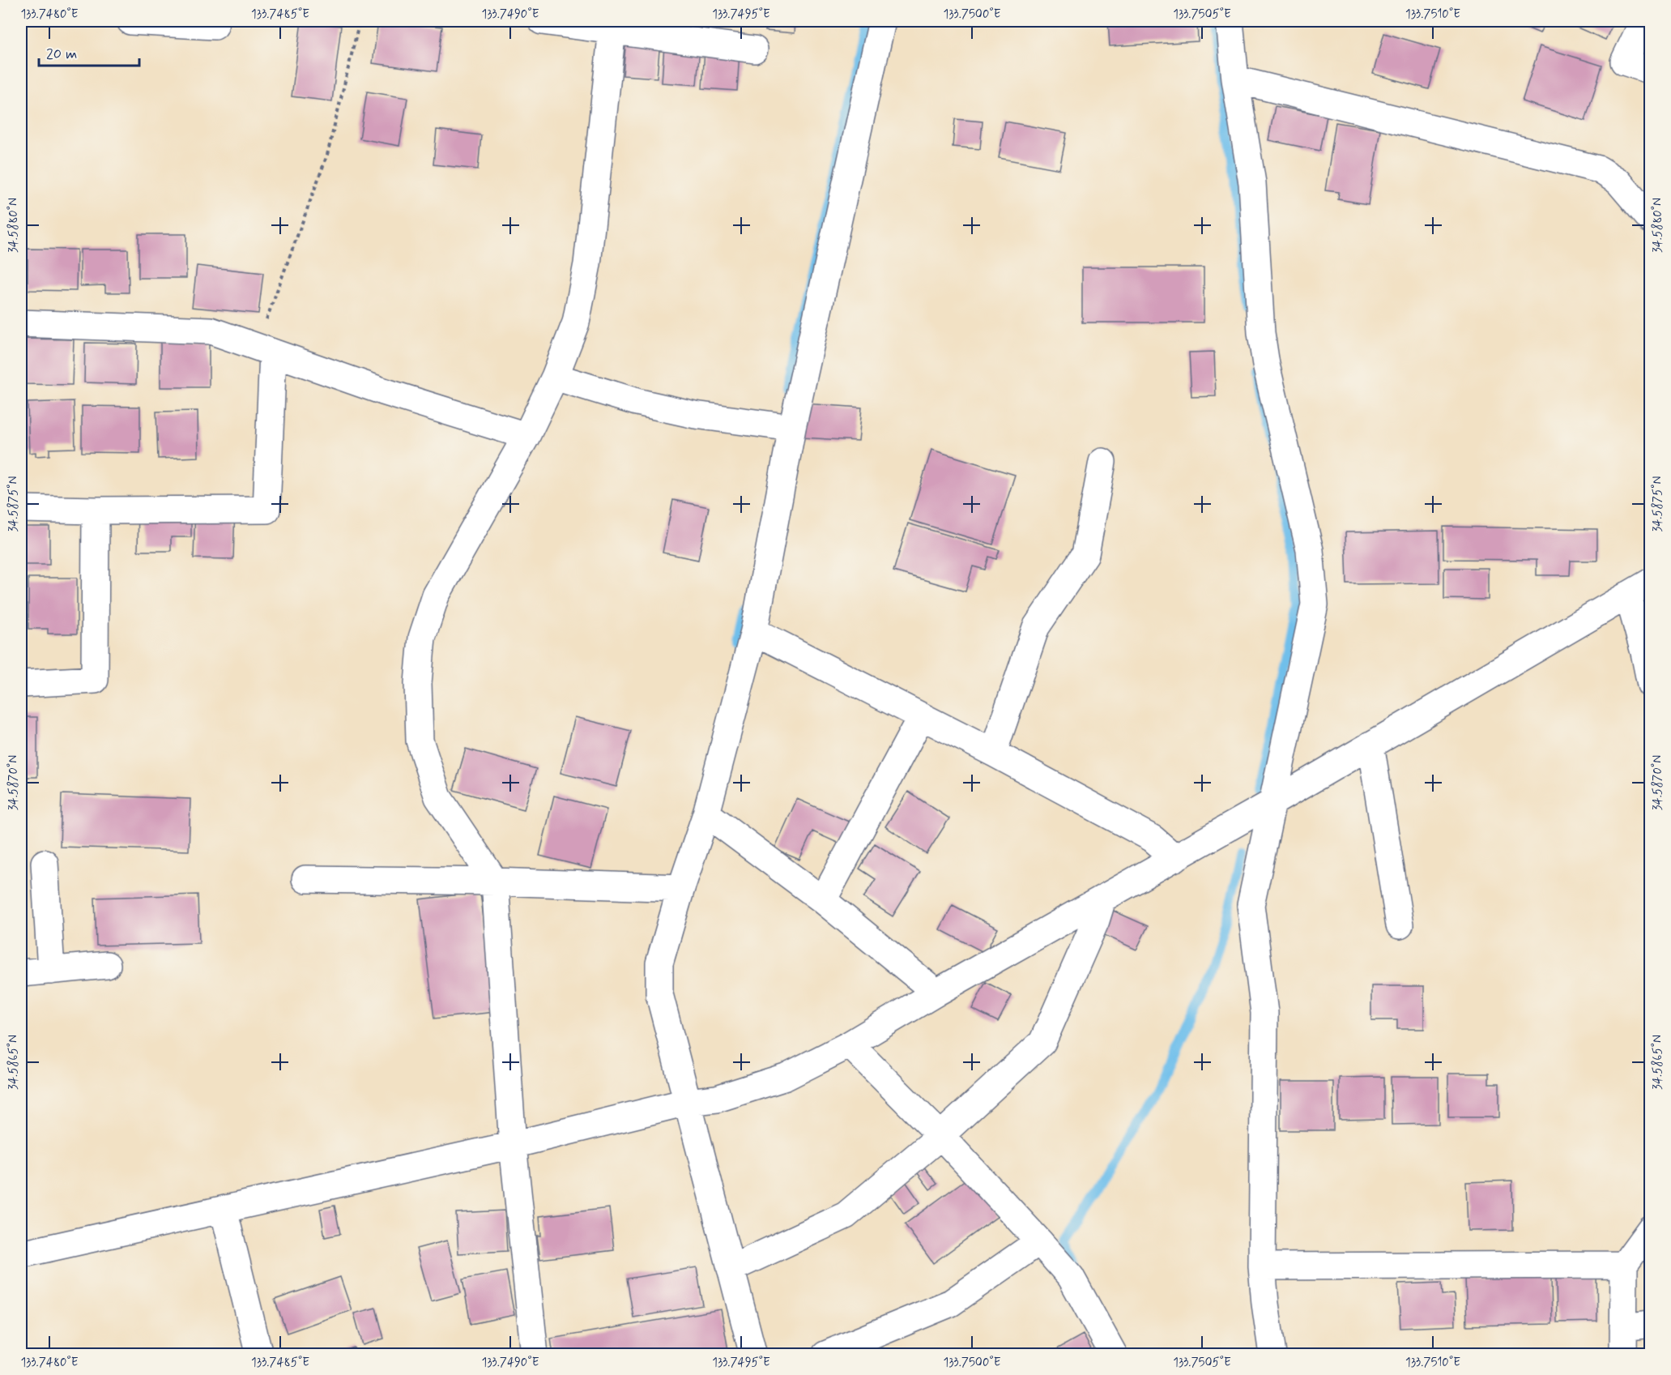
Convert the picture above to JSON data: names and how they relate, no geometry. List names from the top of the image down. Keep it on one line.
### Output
{"scale_bar":"20 m","coordinates":["133.7480°E","133.7485°E","133.7490°E","133.7495°E","133.7500°E","133.7505°E","133.7510°E","34.5880°N","34.5875°N","34.5870°N","34.5865°N"]}
